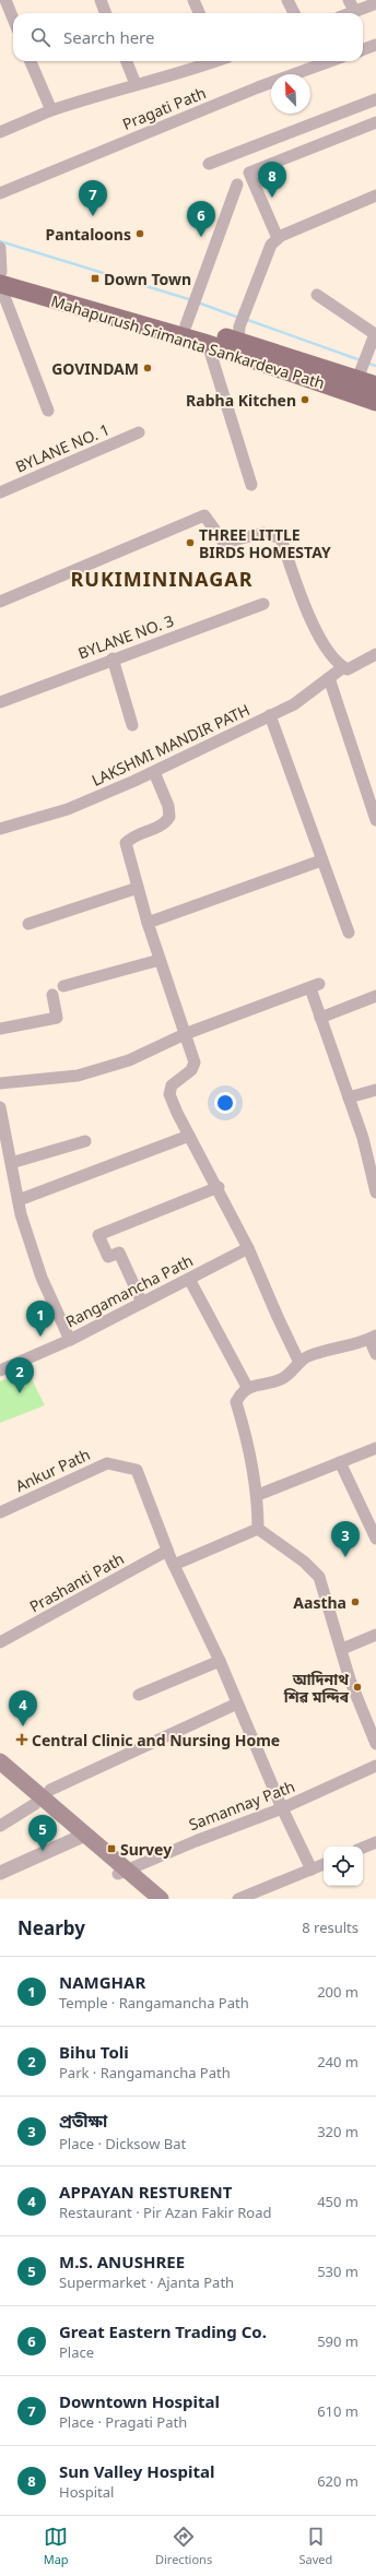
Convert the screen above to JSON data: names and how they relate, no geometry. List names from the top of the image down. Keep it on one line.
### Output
{"streets":{"main road":["Mahapurush Srimanta Sankardeva Path"],"street":["Pragati Path","BYLANE NO. 1","BYLANE NO. 3","LAKSHMI MANDIR PATH","Rangamancha Path","Ankur Path","Prashanti Path","Samannay Path"]},"crossings":[["Ankur Path","Prashanti Path"]],"districts":["RUKIMININAGAR"],"places":{"other":["Pantaloons","GOVINDAM","Rabha Kitchen","THREE LITTLE BIRDS HOMESTAY","Aastha","আদিনাথ শিৱ মন্দিৰ"],"transit":["Down Town","Survey"],"health":["Central Clinic and Nursing Home"]},"north":"top left","page":{"search":"Search here","pins":["8","7","6","1","2","3","4","5"],"heading":["Nearby","8 results"],"list":[{"mark":"1","name":"NAMGHAR","note":"Temple · Rangamancha Path","value":"200 m"},{"mark":"2","name":"Bihu Toli","note":"Park · Rangamancha Path","value":"240 m"},{"mark":"3","name":"প্রতীক্ষা","note":"Place · Dicksow Bat","value":"320 m"},{"mark":"4","name":"APPAYAN RESTURENT","note":"Restaurant · Pir Azan Fakir Road","value":"450 m"},{"mark":"5","name":"M.S. ANUSHREE","note":"Supermarket · Ajanta Path","value":"530 m"},{"mark":"6","name":"Great Eastern Trading Co.","note":"Place","value":"590 m"},{"mark":"7","name":"Downtown Hospital","note":"Place · Pragati Path","value":"610 m"},{"mark":"8","name":"Sun Valley Hospital","note":"Hospital","value":"620 m"}],"nav":["Map","Directions","Saved"]}}
